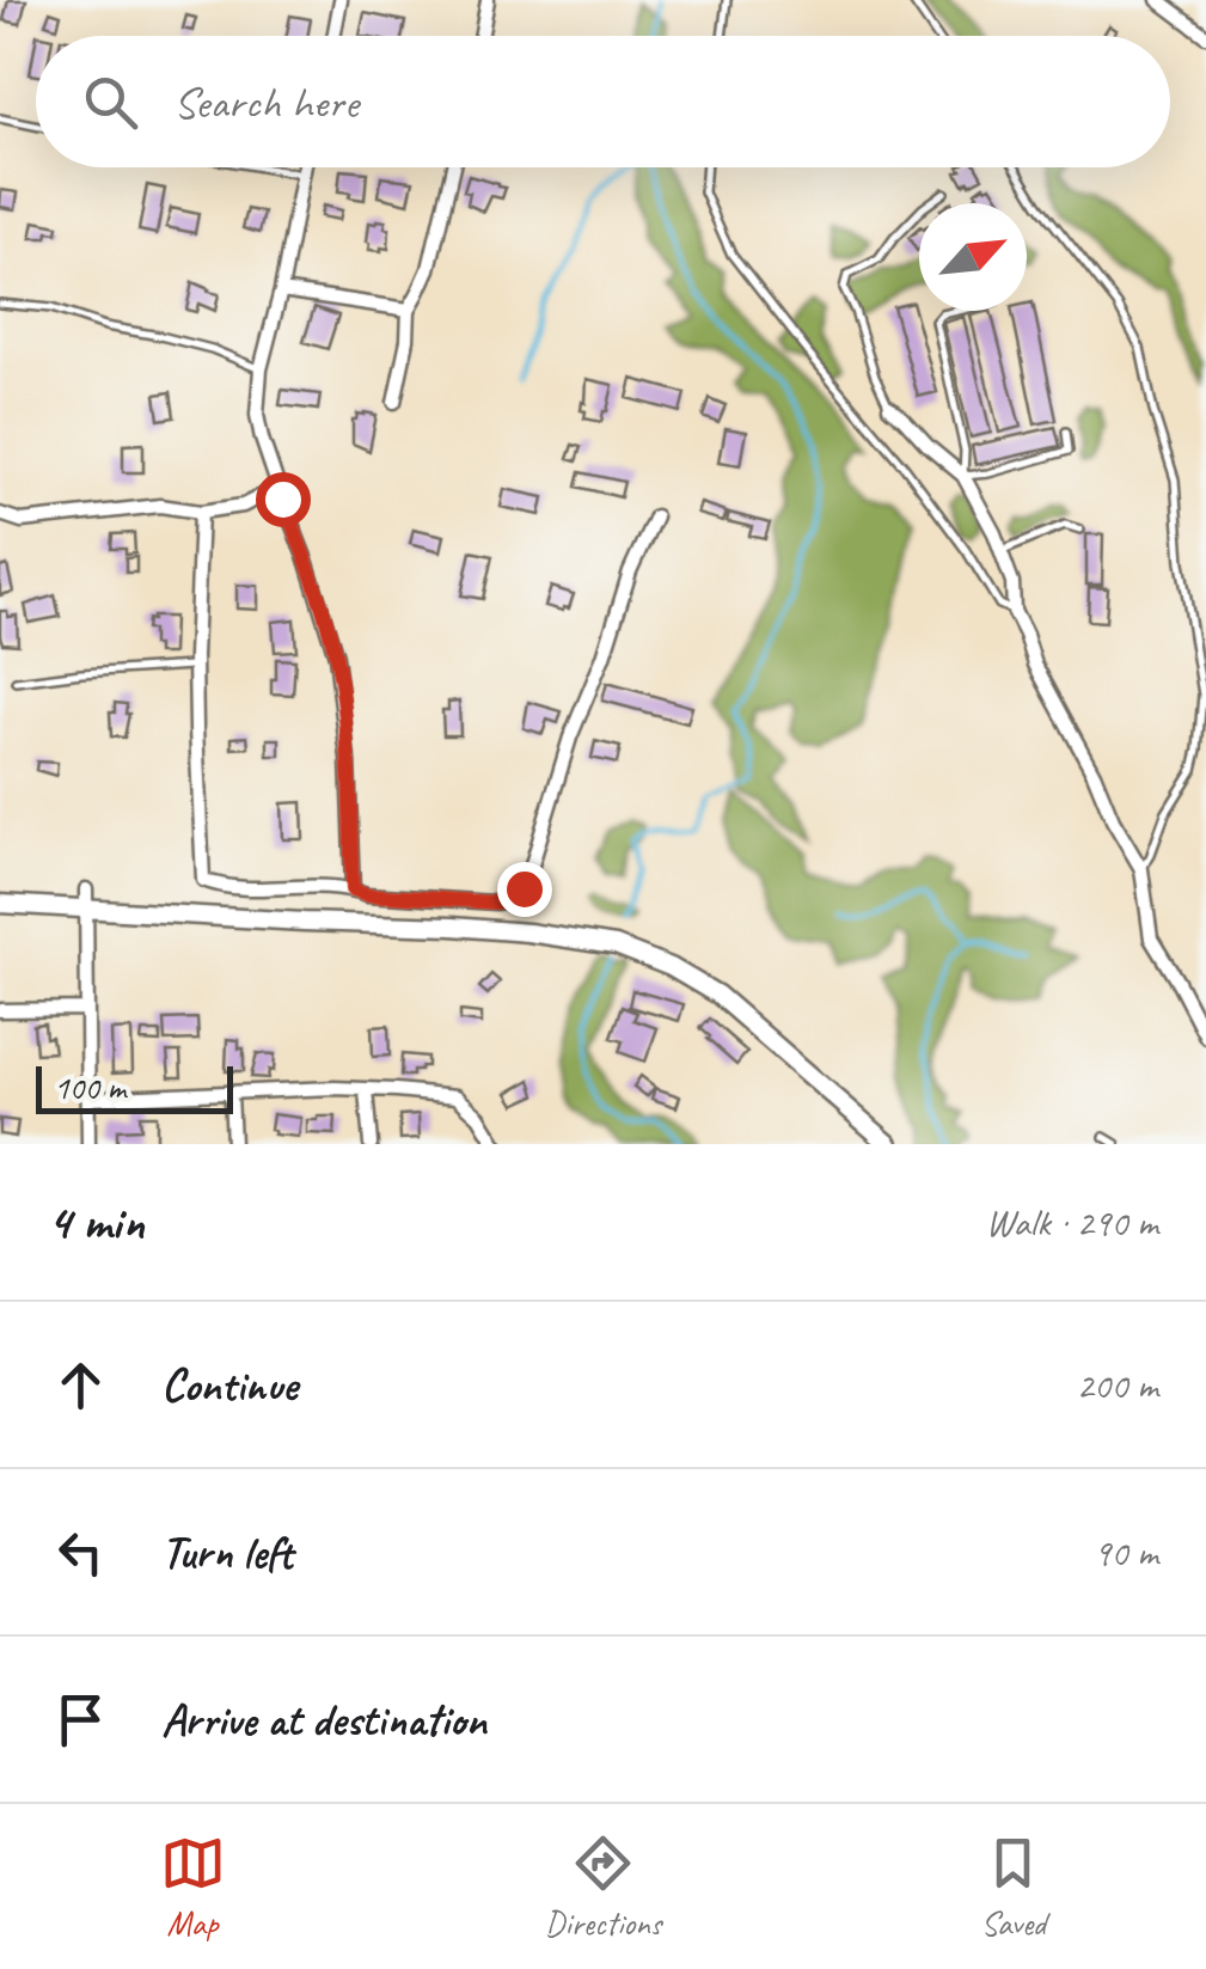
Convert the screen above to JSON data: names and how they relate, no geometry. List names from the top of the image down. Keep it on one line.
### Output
{"scale_bar":"100 m","north":"top right","page":{"search":"Search here","scale":"100 m","heading":["4 min","Walk · 290 m"],"list":[["Continue","200 m"],["Turn left","90 m"],"Arrive at destination"],"nav":["Map","Directions","Saved"]}}
